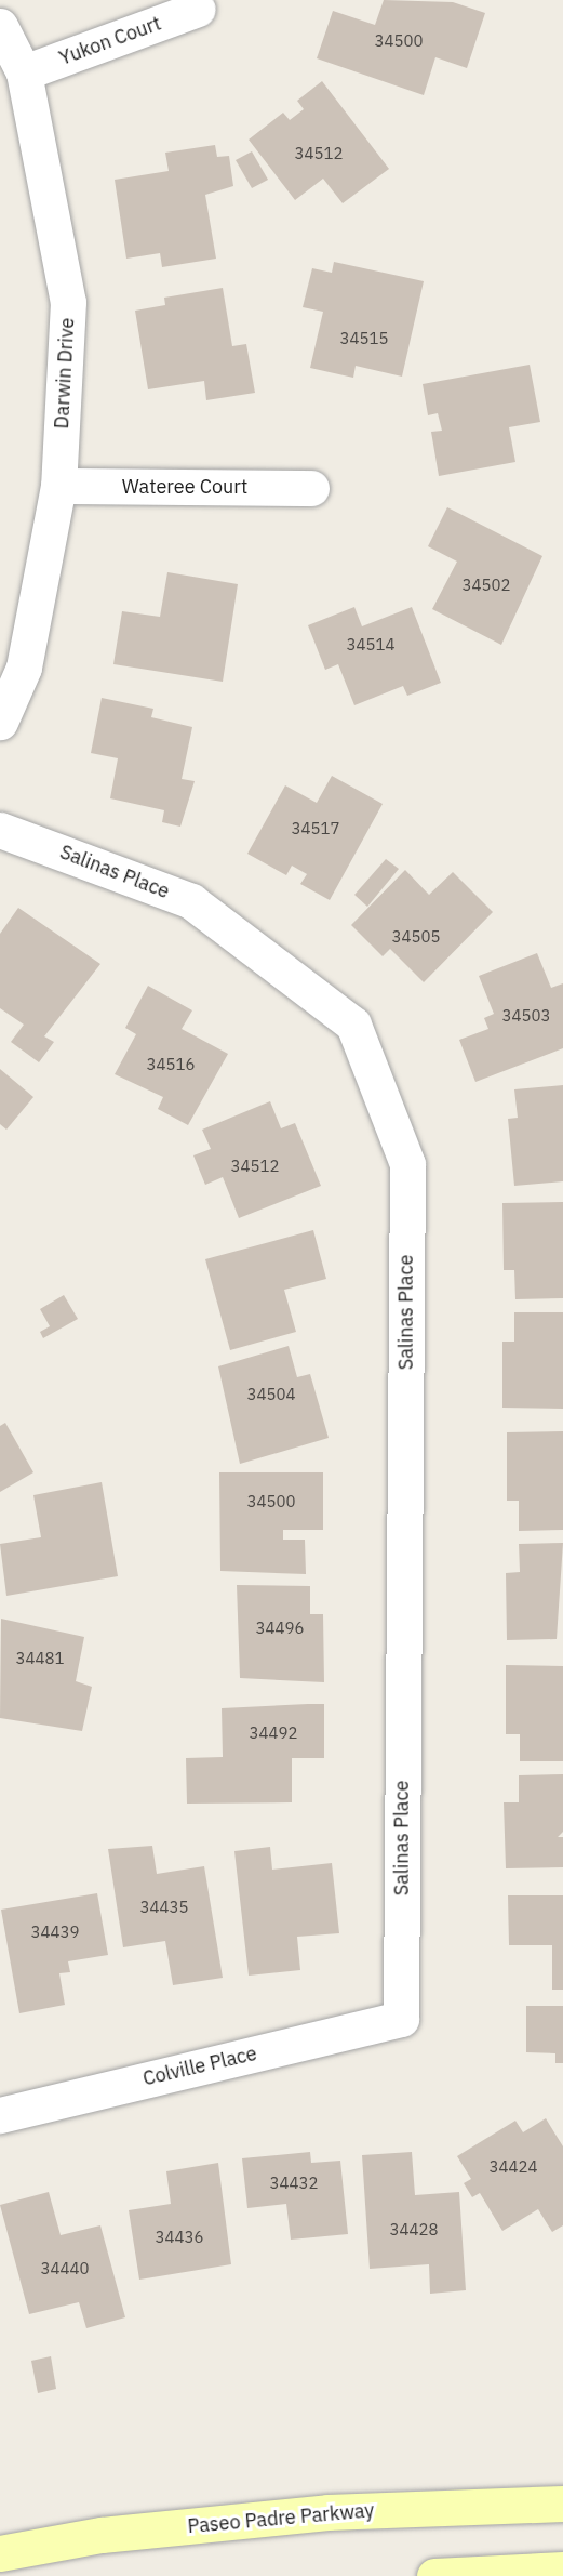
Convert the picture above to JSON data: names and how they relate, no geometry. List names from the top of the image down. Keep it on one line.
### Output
{"streets":{"main road":["Paseo Padre Parkway"],"street":["Yukon Court","Darwin Drive","Wateree Court","Salinas Place","Colville Place"]},"crossings":[["Yukon Court","Darwin Drive"],["Darwin Drive","Wateree Court"],["Salinas Place","Colville Place"]],"house_numbers":["34500","34512","34515","34502","34514","34517","34505","34503","34516","34512","34504","34500","34496","34481","34492","34435","34439","34424","34432","34428","34436","34440"]}
